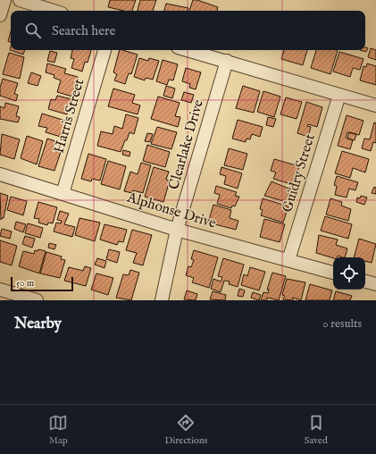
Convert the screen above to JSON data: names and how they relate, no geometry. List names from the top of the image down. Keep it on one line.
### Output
{"streets":{"street":["Harris Street","Clearlake Drive","Guidry Street","Alphonse Drive"]},"crossings":[["Harris Street","Alphonse Drive"],["Clearlake Drive","Alphonse Drive"],["Guidry Street","Alphonse Drive"]],"scale_bar":"50 m","page":{"search":"Search here","scale":"50 m","heading":["Nearby","0 results"],"nav":["Map","Directions","Saved"]}}
